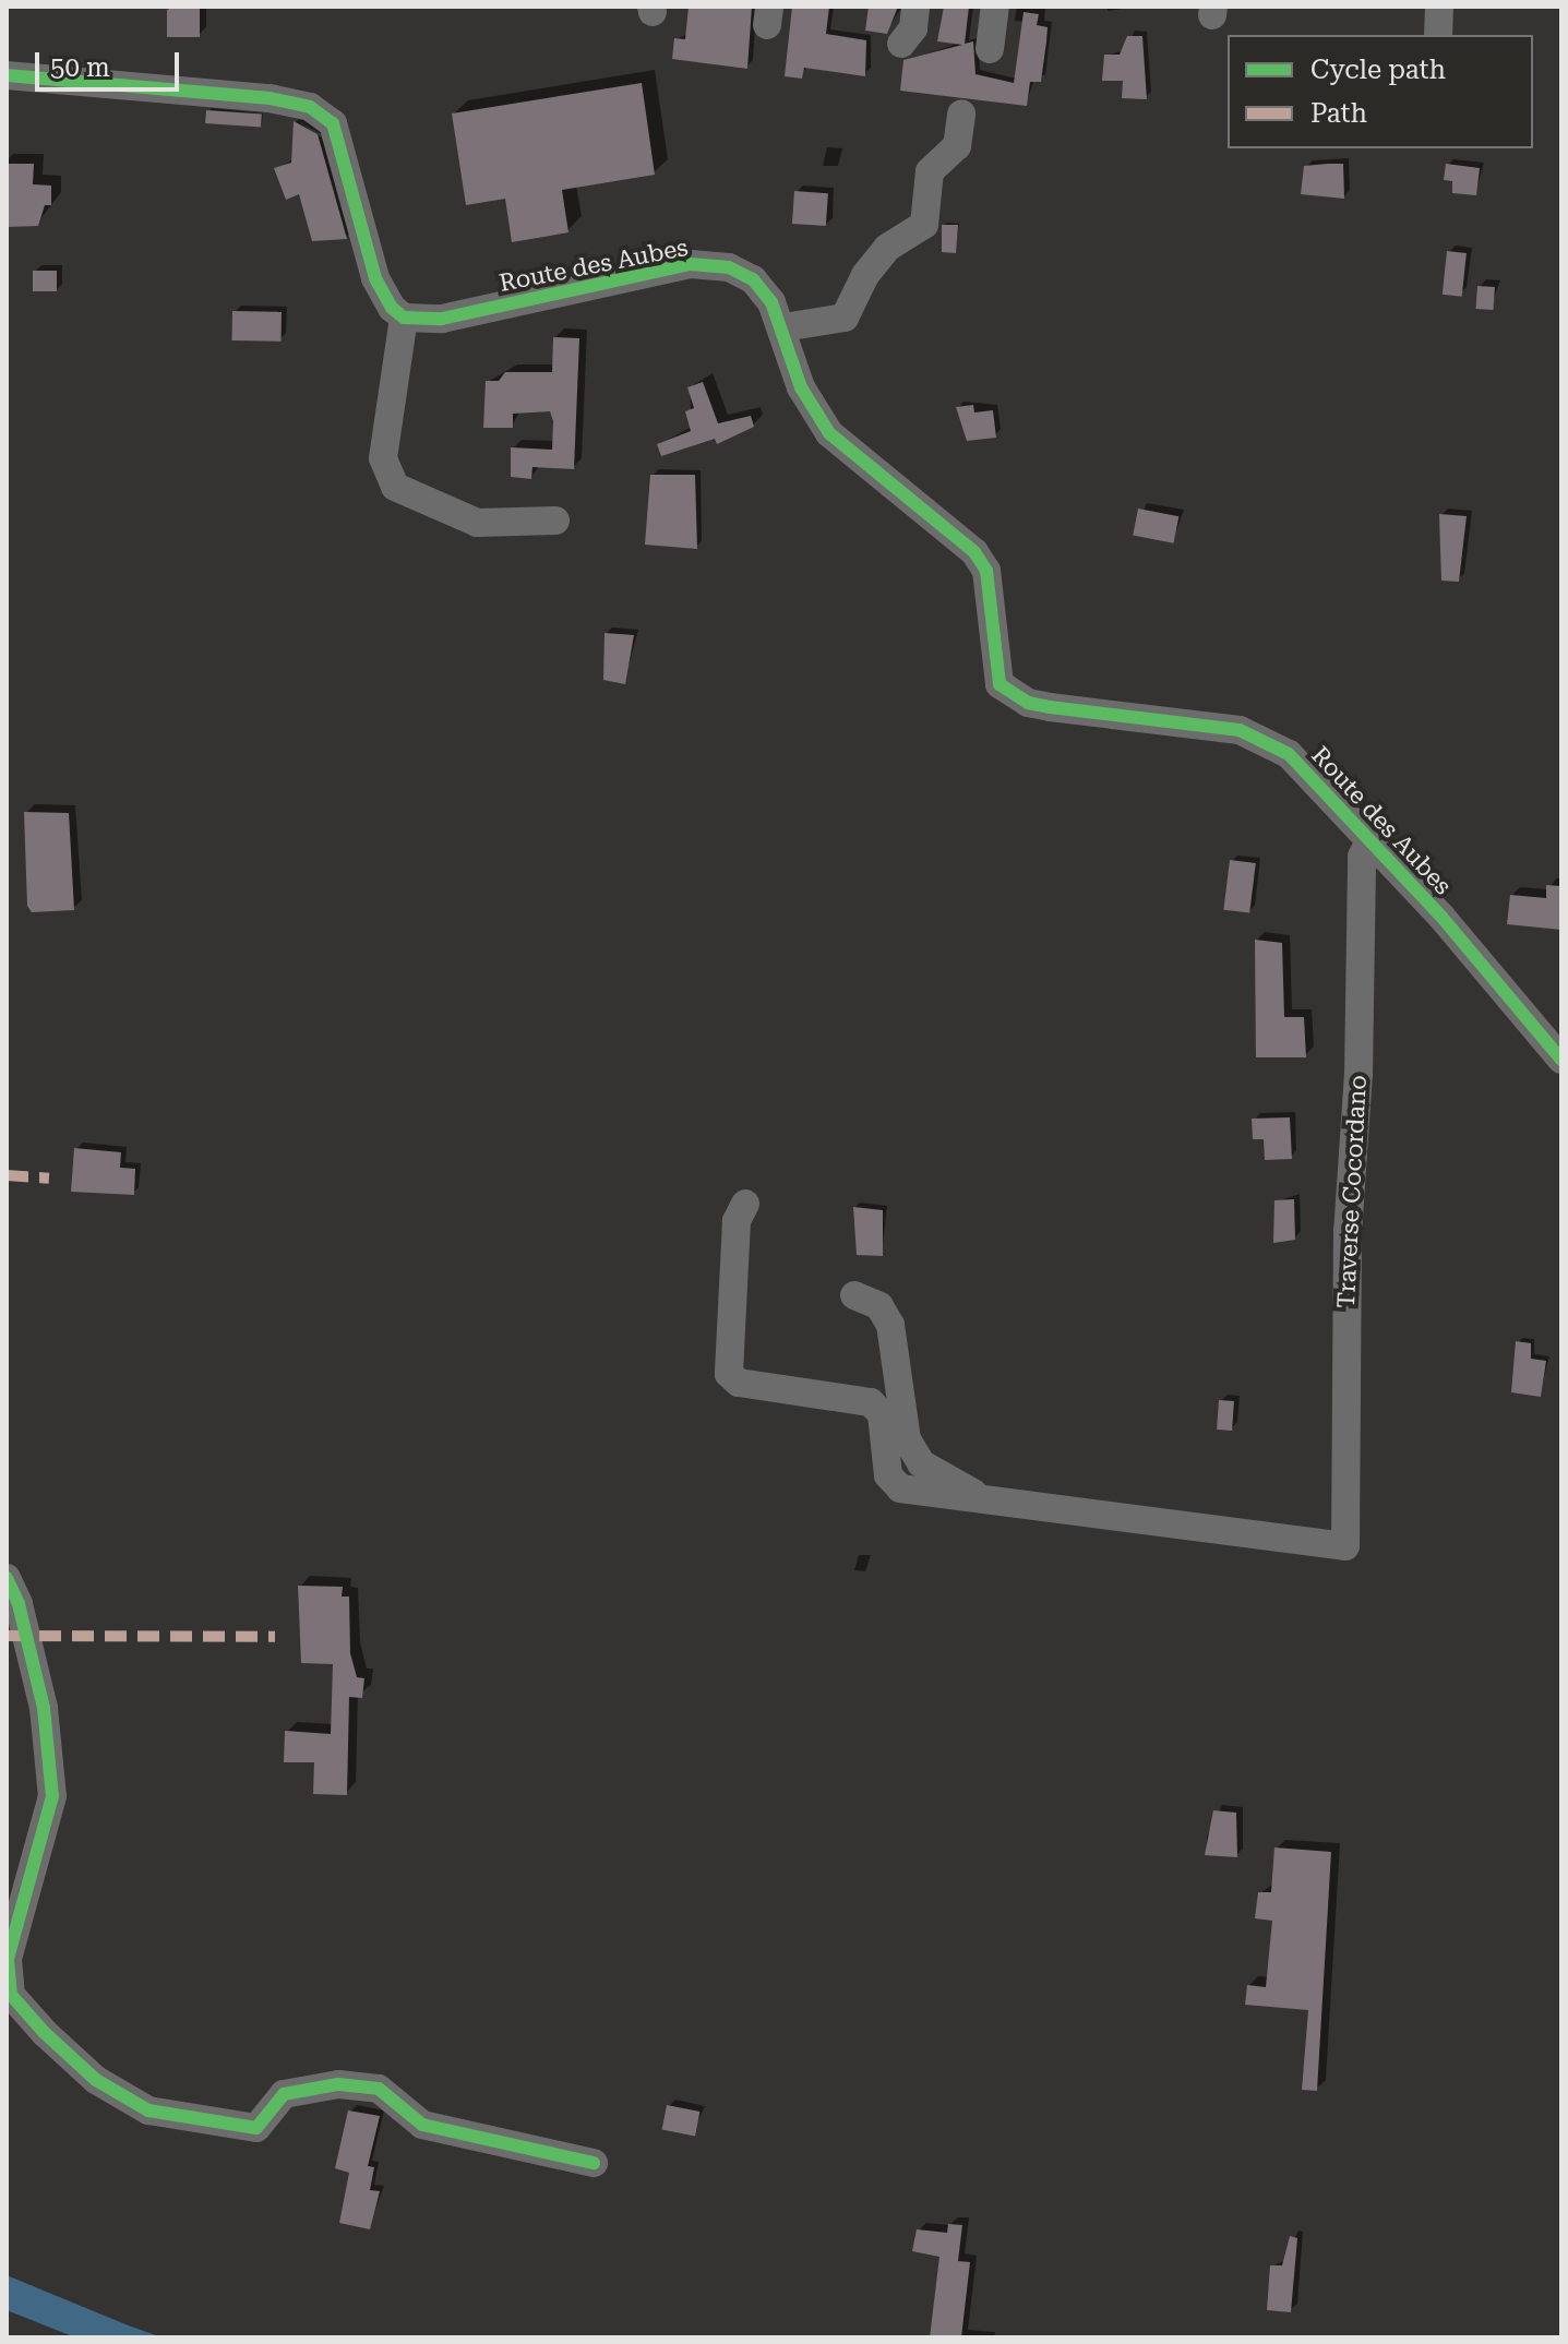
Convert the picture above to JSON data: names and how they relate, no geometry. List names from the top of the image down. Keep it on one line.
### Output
{"streets":{"street":["Route des Aubes","Traverse Cocordano"]},"crossings":[["Route des Aubes","Traverse Cocordano"]],"legend":["Cycle path","Path"],"scale_bar":"50 m"}
